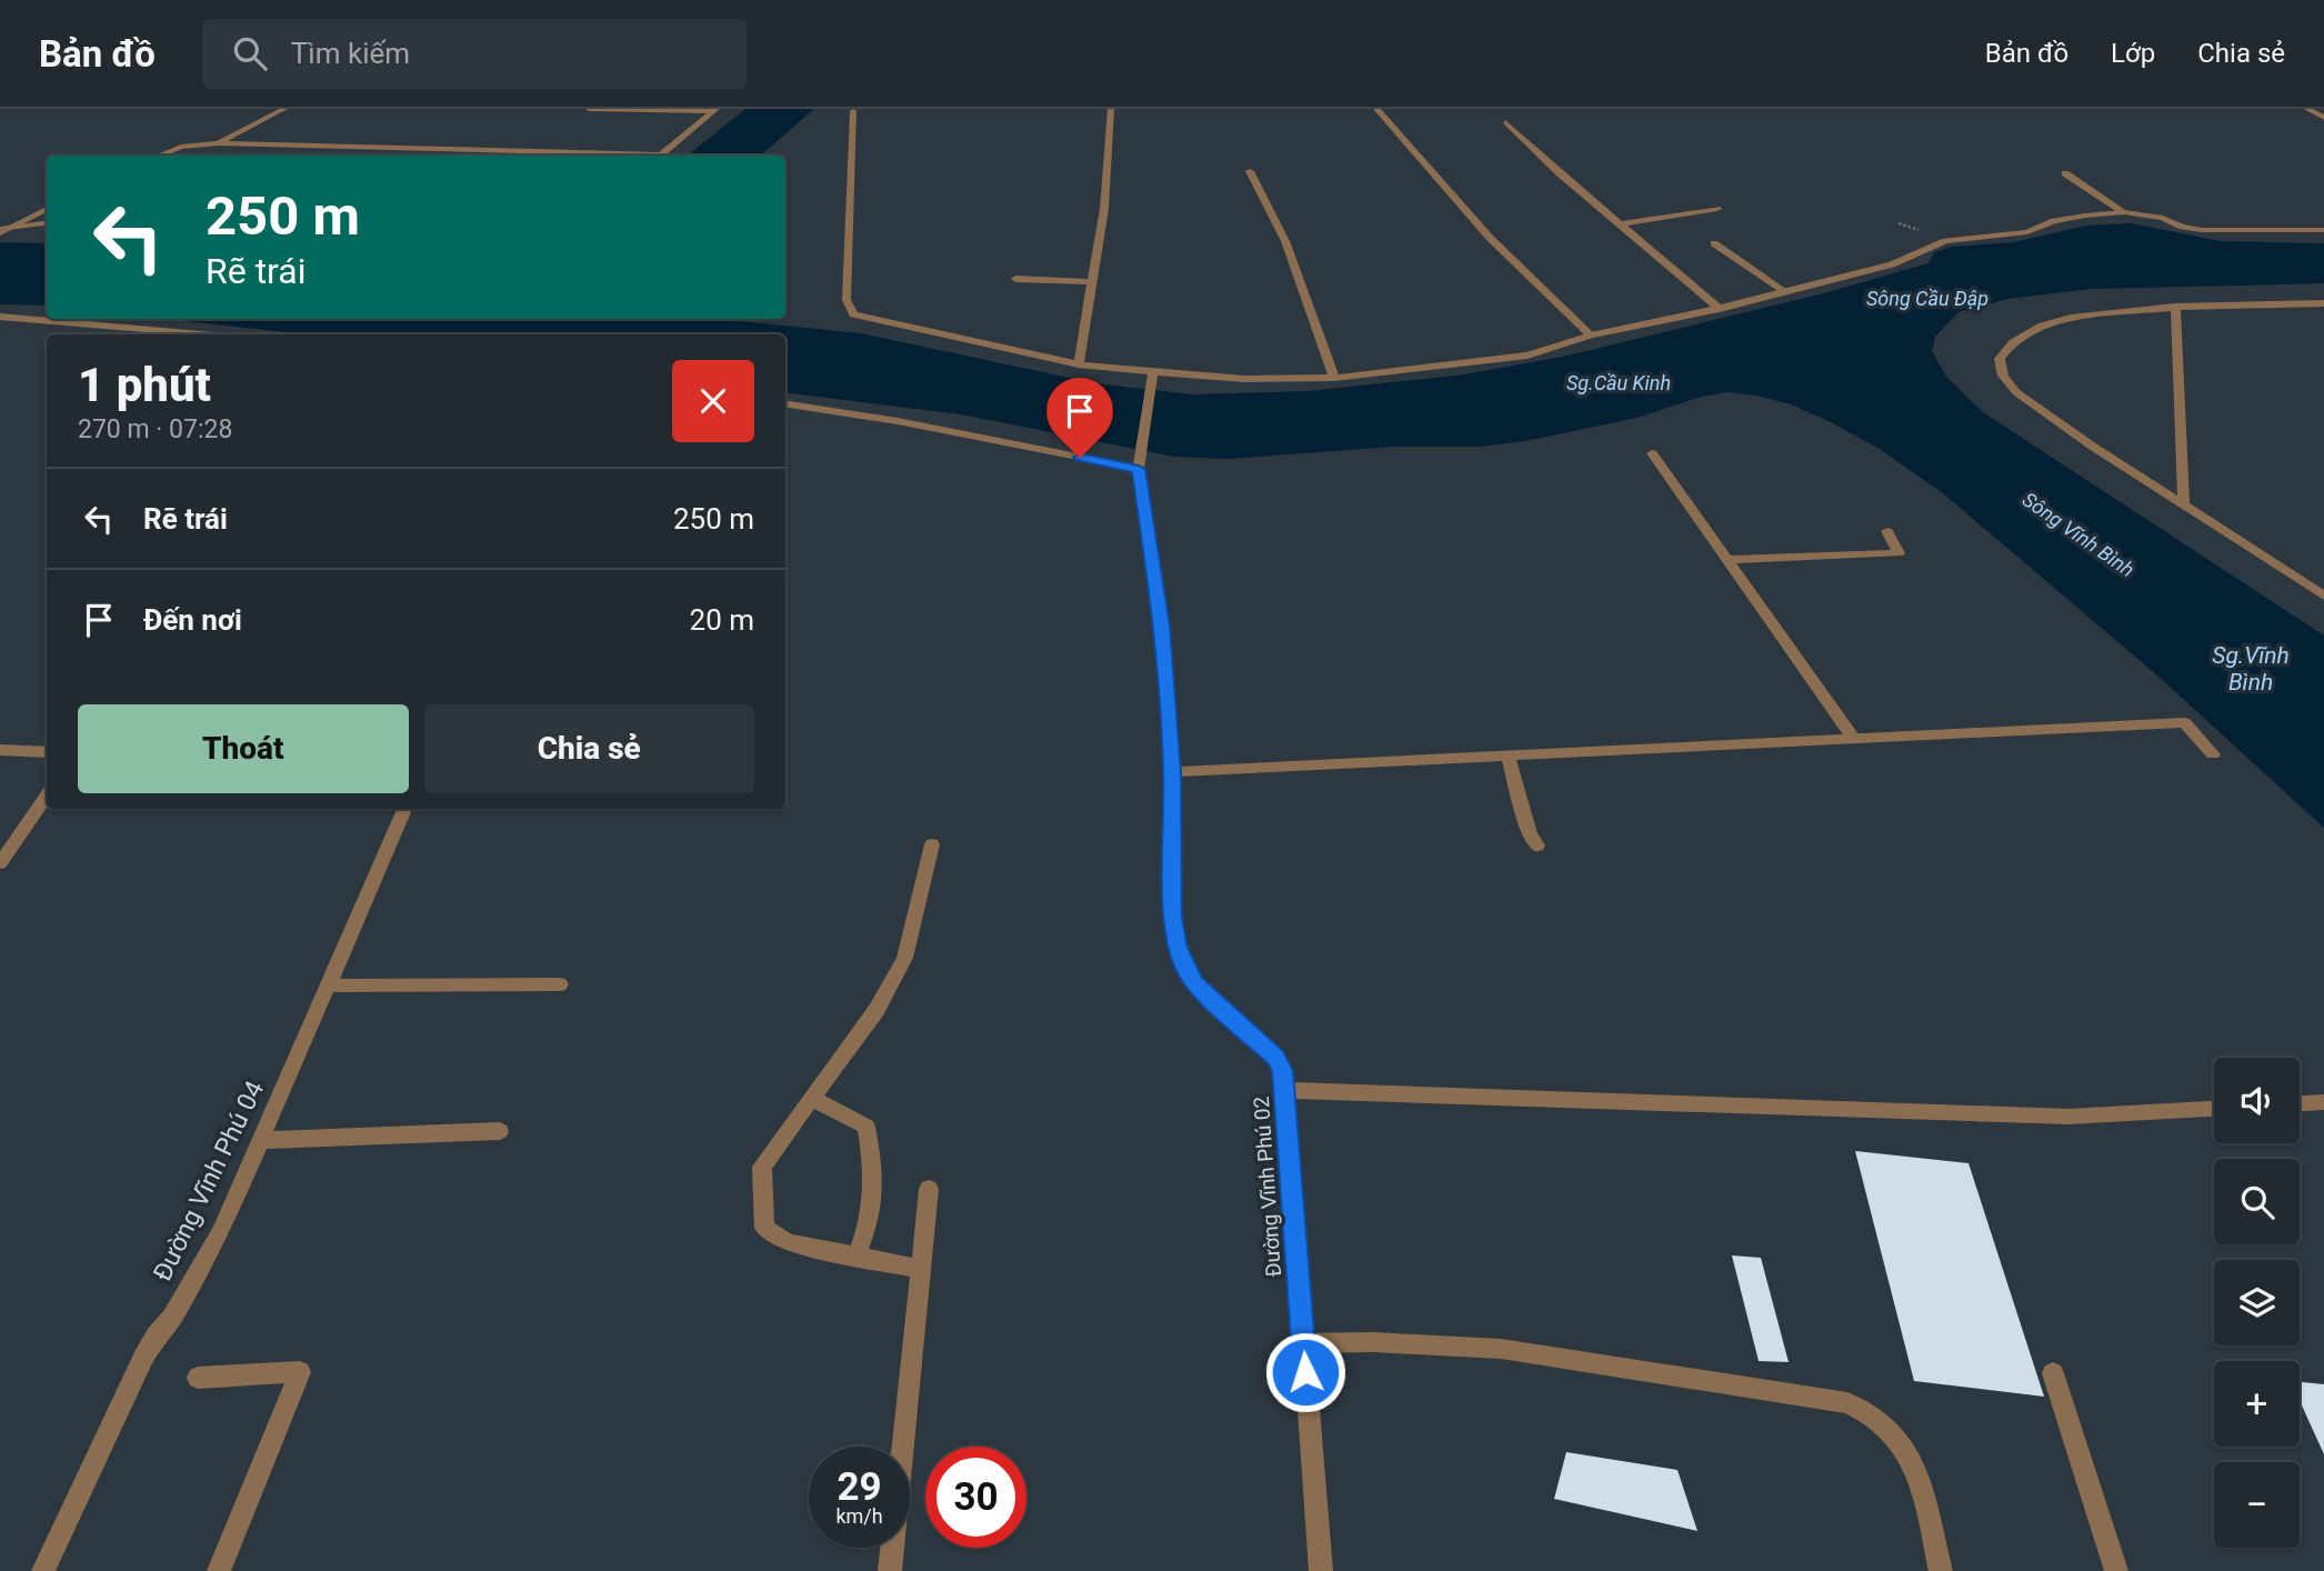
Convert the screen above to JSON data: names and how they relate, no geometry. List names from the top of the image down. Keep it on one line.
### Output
{"streets":{"street":["Đường Vĩnh Phú 04","Đường Vĩnh Phú 02"]},"water":["Sông Cầu Đập","Sg.Cầu Kinh","Sông Vĩnh Bình","Sg.Vĩnh Bình"],"page":{"header":"Bản đồ","search":"Tìm kiếm","nav":["Bản đồ","Lớp","Chia sẻ"],"turn":["250 m","Rẽ trái"],"heading":["1 phút","270 m · 07:28"],"list":[{"name":"Rẽ trái","value":"250 m"},{"name":"Đến nơi","value":"20 m"}],"buttons":["Thoát","Chia sẻ"],"map_buttons":["+","−"],"speed":"29 km/h","limit":"30"}}
